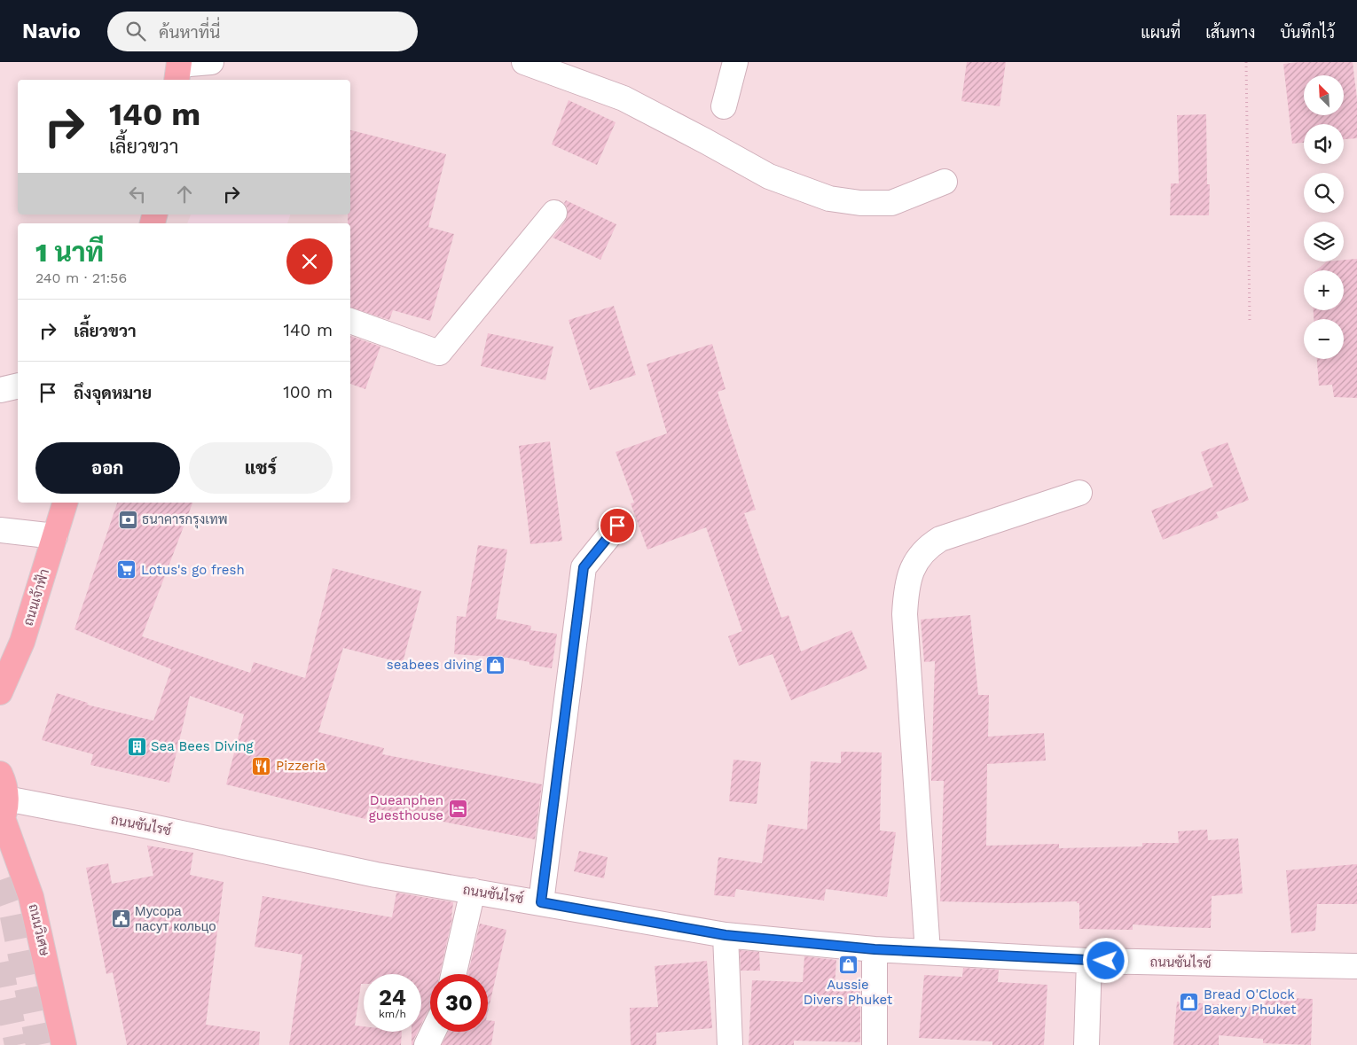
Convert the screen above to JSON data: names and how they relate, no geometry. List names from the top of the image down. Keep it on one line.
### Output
{"streets":{"main road":["ถนนเจ้าฟ้า","ถนนวิเศษ"],"street":["ถนนซันไรซ์"]},"crossings":[["ถนนซันไรซ์","ถนนวิเศษ"]],"places":{"bank":["ธนาคารกรุงเทพ"],"supermarket":["Lotus's go fresh"],"shop":["seabees diving","Aussie Divers Phuket","Bread O'Clock Bakery Phuket"],"building":["Sea Bees Diving"],"restaurant":["Pizzeria"],"hotel":["Dueanphen guesthouse"],"public building":["Мусора пасут кольцо"]},"north":"top left","page":{"header":"Navio","search":"ค้นหาที่นี่","nav":["แผนที่","เส้นทาง","บันทึกไว้"],"map_buttons":["+","−"],"turn":["140 m","เลี้ยวขวา"],"heading":["1 นาที","240 m · 21:56"],"list":[{"name":"เลี้ยวขวา","value":"140 m"},{"name":"ถึงจุดหมาย","value":"100 m"}],"buttons":["ออก","แชร์"],"speed":"24 km/h","limit":"30"}}
